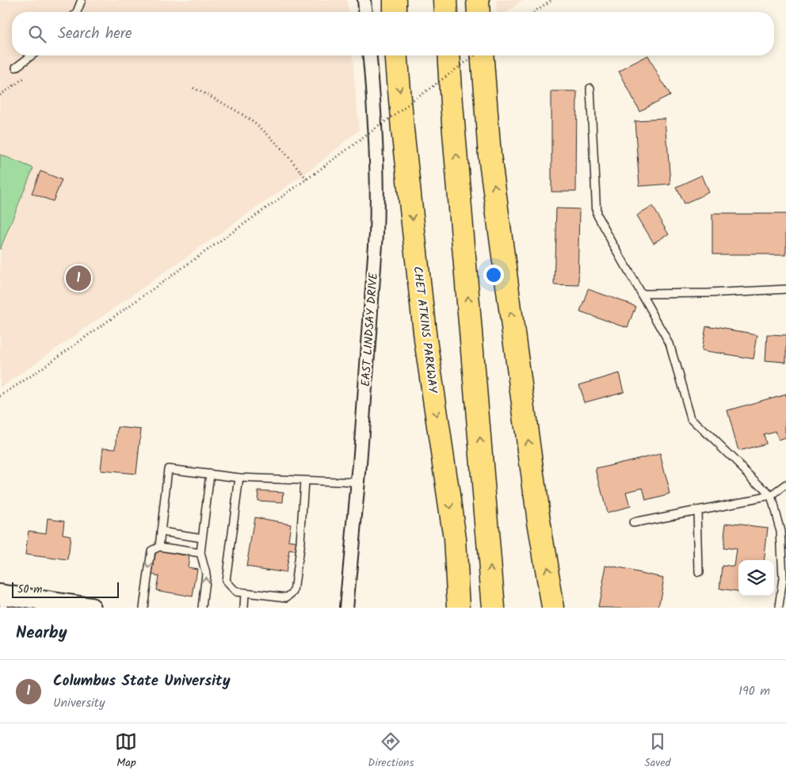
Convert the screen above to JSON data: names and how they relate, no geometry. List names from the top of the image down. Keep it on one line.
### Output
{"streets":{"highway":["CHET ATKINS PARKWAY"],"street":["EAST LINDSAY DRIVE"]},"scale_bar":"50 m","page":{"search":"Search here","pins":"1","scale":"50 m","heading":"Nearby","list":[{"mark":"1","name":"Columbus State University","note":"University","value":"190 m"}],"nav":["Map","Directions","Saved"]}}
